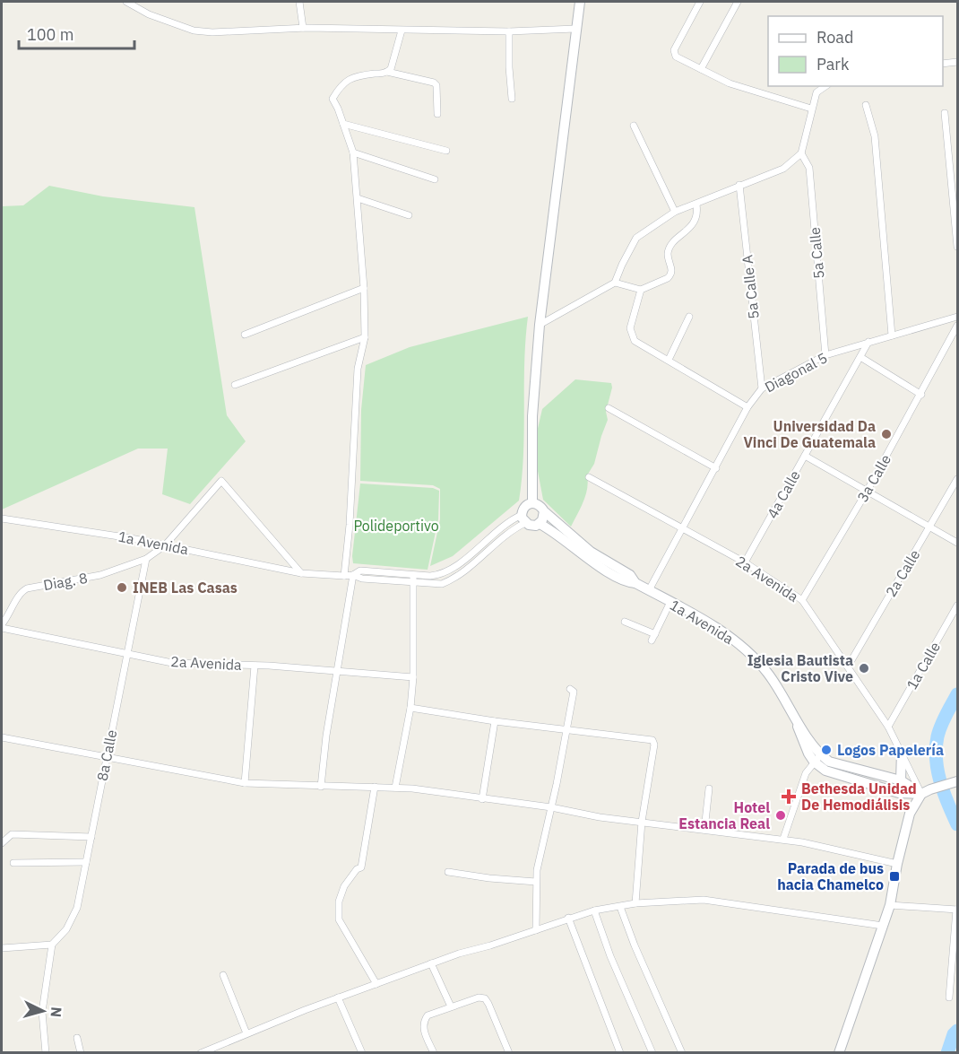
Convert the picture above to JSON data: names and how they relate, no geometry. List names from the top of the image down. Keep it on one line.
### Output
{"streets":{"main road":["1a Avenida"],"street":["5a Calle","5a Calle A","Diagonal 5","3a Calle","4a Calle","2a Calle","2a Avenida","Diag. 8","1a Calle","8a Calle"]},"crossings":[["5a Calle","Diagonal 5"],["5a Calle A","Diagonal 5"],["Diagonal 5","4a Calle"],["Diagonal 5","1a Avenida"],["Diagonal 5","2a Avenida"],["3a Calle","2a Avenida"],["4a Calle","2a Avenida"],["2a Calle","2a Avenida"],["2a Avenida","Diag. 8"],["2a Avenida","1a Calle"],["2a Avenida","8a Calle"],["Diag. 8","8a Calle"]],"parks":["Polideportivo"],"places":{"other":["Universidad Da Vinci De Guatemala","INEB Las Casas","Iglesia Bautista Cristo Vive","Logos Papelería","Hotel Estancia Real"],"health":["Bethesda Unidad De Hemodiálisis"],"transit":["Parada de bus hacia Chamelco"]},"legend":["Road","Park"],"scale_bar":"100 m","north":"right"}
